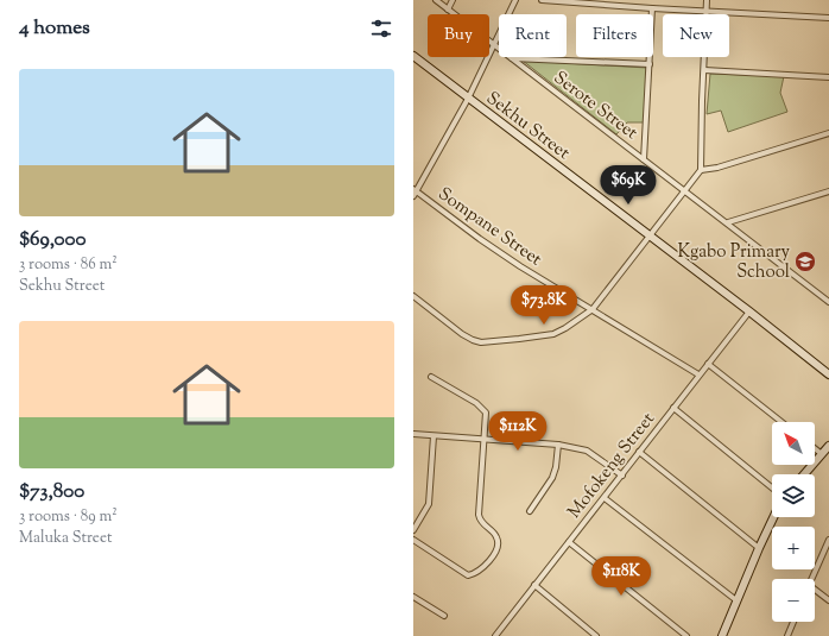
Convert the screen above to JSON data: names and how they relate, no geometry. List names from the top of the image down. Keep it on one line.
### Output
{"streets":{"street":["Serote Street","Sekhu Street","Sompane Street","Mofokeng Street"]},"crossings":[["Sekhu Street","Mofokeng Street"],["Sompane Street","Mofokeng Street"]],"places":{"school or university":["Kgabo Primary School"]},"north":"top left","page":{"heading":"4 homes","chip":["Buy","Rent","Filters","New"],"list":[{"name":"$69,000","note":"3 rooms · 86 m² · Sekhu Street"},{"name":"$73,800","note":"3 rooms · 89 m² · Maluka Street"}],"price":["$69K","$73.8K","$112K","$118K"],"map_buttons":["+","−"]}}
